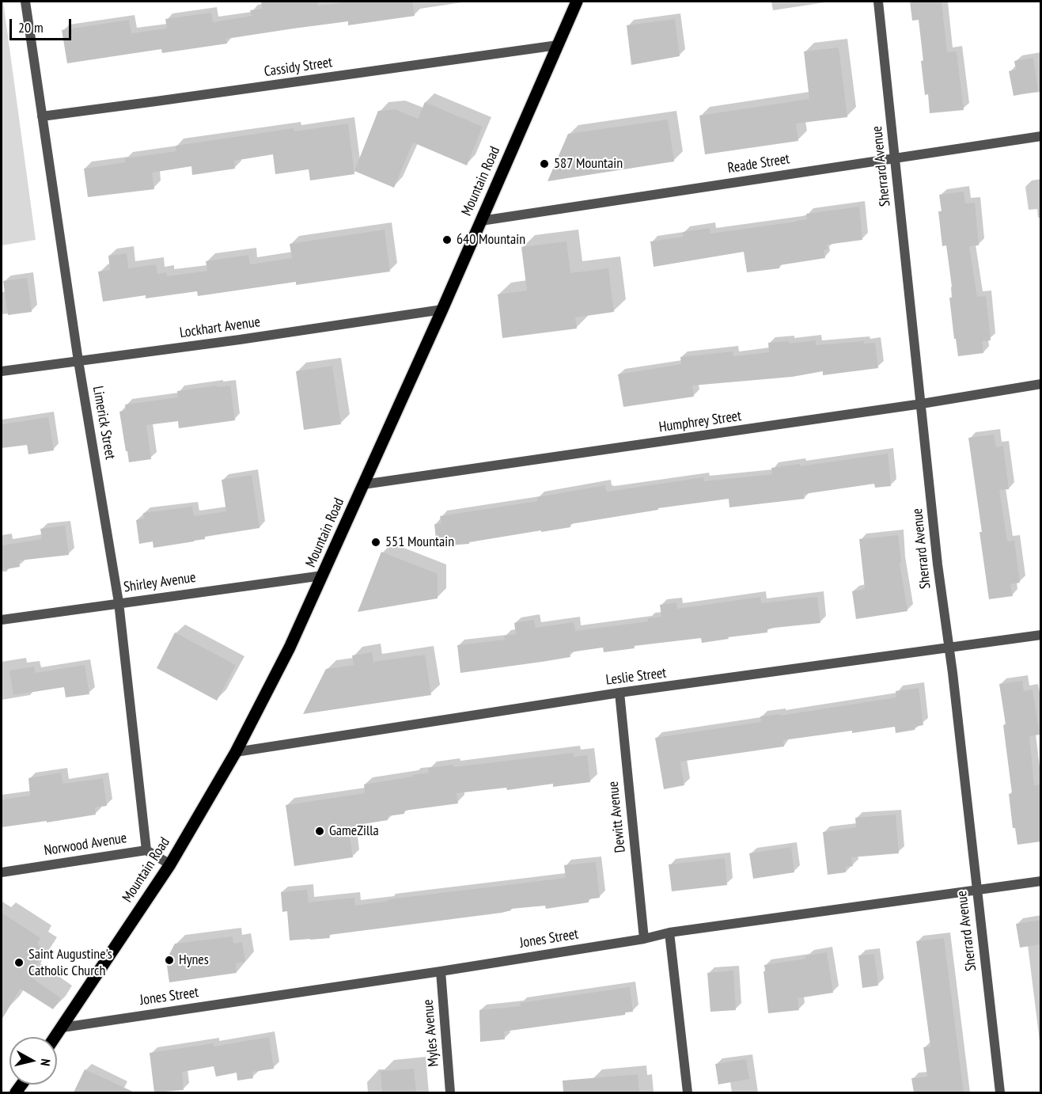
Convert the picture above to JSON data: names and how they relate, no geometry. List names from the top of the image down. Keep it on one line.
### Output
{"streets":{"main road":["Mountain Road"],"street":["Cassidy Street","Reade Street","Sherrard Avenue","Lockhart Avenue","Humphrey Street","Limerick Street","Shirley Avenue","Leslie Street","Dewitt Avenue","Norwood Avenue","Jones Street","Myles Avenue"]},"crossings":[["Cassidy Street","Mountain Road"],["Cassidy Street","Limerick Street"],["Reade Street","Sherrard Avenue"],["Reade Street","Mountain Road"],["Sherrard Avenue","Humphrey Street"],["Sherrard Avenue","Leslie Street"],["Sherrard Avenue","Jones Street"],["Mountain Road","Lockhart Avenue"],["Mountain Road","Humphrey Street"],["Mountain Road","Shirley Avenue"],["Mountain Road","Leslie Street"],["Mountain Road","Norwood Avenue"],["Mountain Road","Jones Street"],["Lockhart Avenue","Limerick Street"],["Limerick Street","Shirley Avenue"],["Limerick Street","Norwood Avenue"],["Leslie Street","Dewitt Avenue"],["Dewitt Avenue","Jones Street"],["Jones Street","Myles Avenue"]],"places":["587 Mountain","640 Mountain","551 Mountain","GameZilla","Hynes","Saint Augustine's Catholic Church"],"scale_bar":"20 m","north":"right"}
